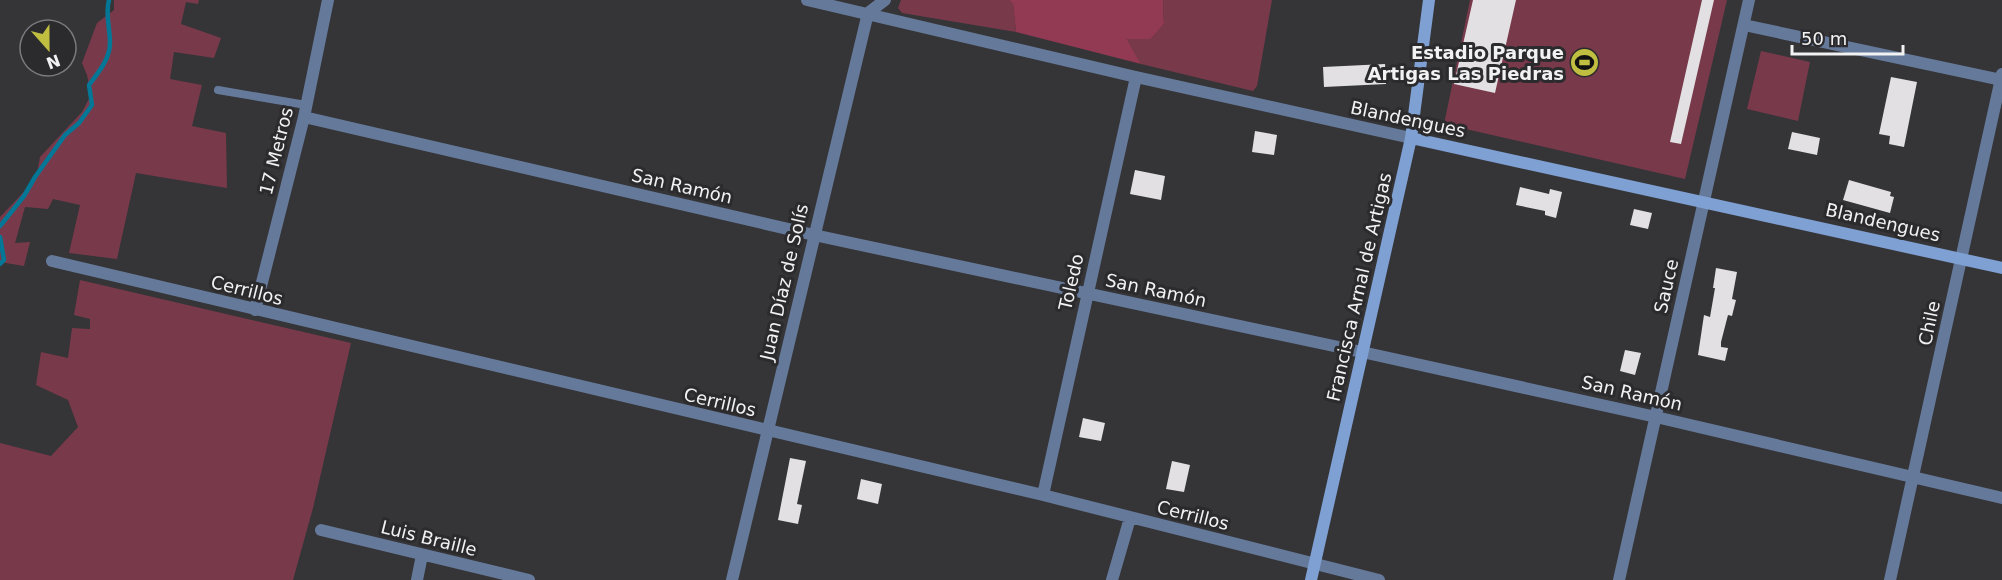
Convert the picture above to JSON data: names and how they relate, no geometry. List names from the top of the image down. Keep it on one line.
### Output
{"streets":{"street":["Blandengues","17 Metros","San Ramón","Juan Díaz de Solís","Toledo","Sauce","Francisca Arnal de Artigas","Cerrillos","Chile","Luis Braille"]},"crossings":[["Blandengues","Juan Díaz de Solís"],["Blandengues","Toledo"],["Blandengues","Sauce"],["Blandengues","Francisca Arnal de Artigas"],["Blandengues","Chile"],["17 Metros","San Ramón"],["17 Metros","Cerrillos"],["San Ramón","Juan Díaz de Solís"],["San Ramón","Toledo"],["San Ramón","Sauce"],["San Ramón","Francisca Arnal de Artigas"],["San Ramón","Chile"],["Juan Díaz de Solís","Cerrillos"],["Toledo","Cerrillos"],["Francisca Arnal de Artigas","Cerrillos"]],"places":{"sports":["Estadio Parque Artigas Las Piedras"]},"scale_bar":"50 m","north":"bottom"}
